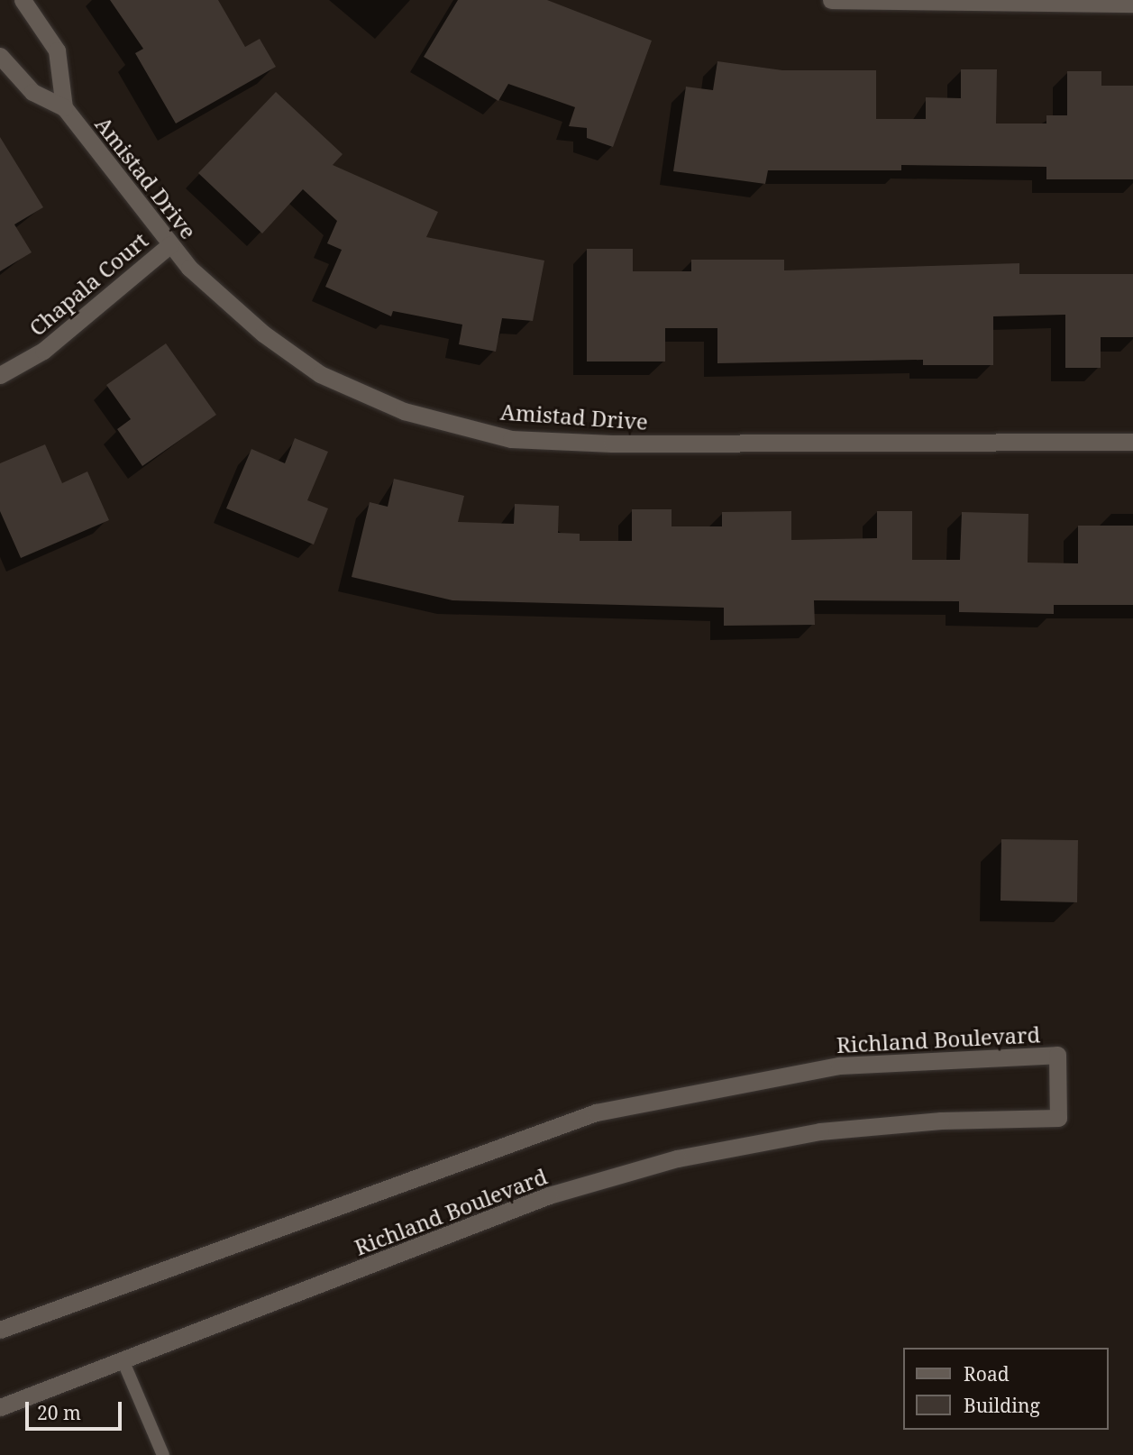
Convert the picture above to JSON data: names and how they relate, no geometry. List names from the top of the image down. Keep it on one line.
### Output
{"streets":{"street":["Amistad Drive","Chapala Court","Richland Boulevard"]},"crossings":[["Amistad Drive","Chapala Court"]],"legend":["Road","Building"],"scale_bar":"20 m"}
